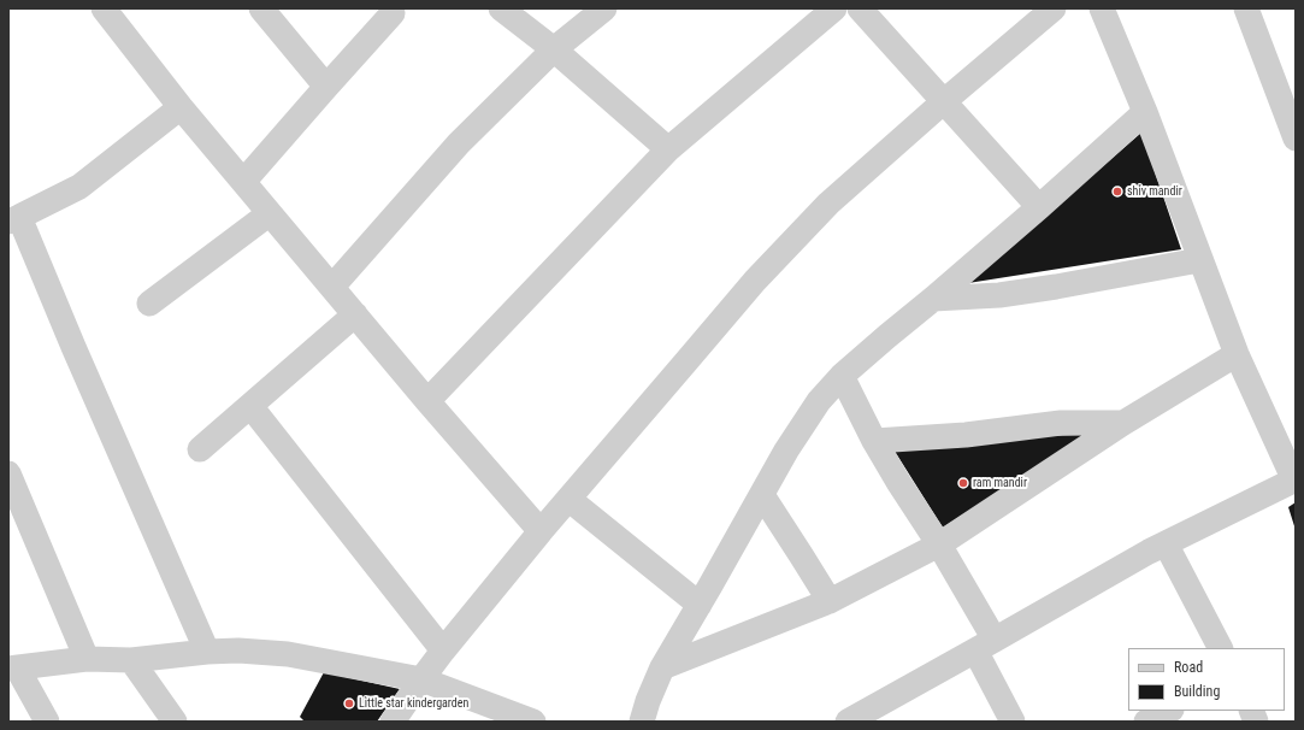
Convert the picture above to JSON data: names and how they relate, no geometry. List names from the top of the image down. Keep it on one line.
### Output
{"places":["shiv mandir","ram mandir","Little star kindergarden"],"legend":["Road","Building"]}
